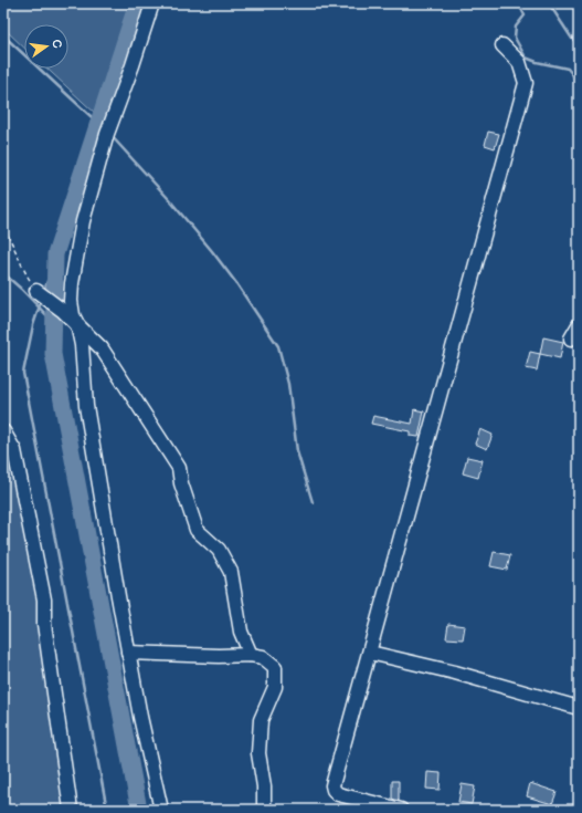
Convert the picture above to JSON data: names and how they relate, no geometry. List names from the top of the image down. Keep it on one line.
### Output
{"north":"right"}
